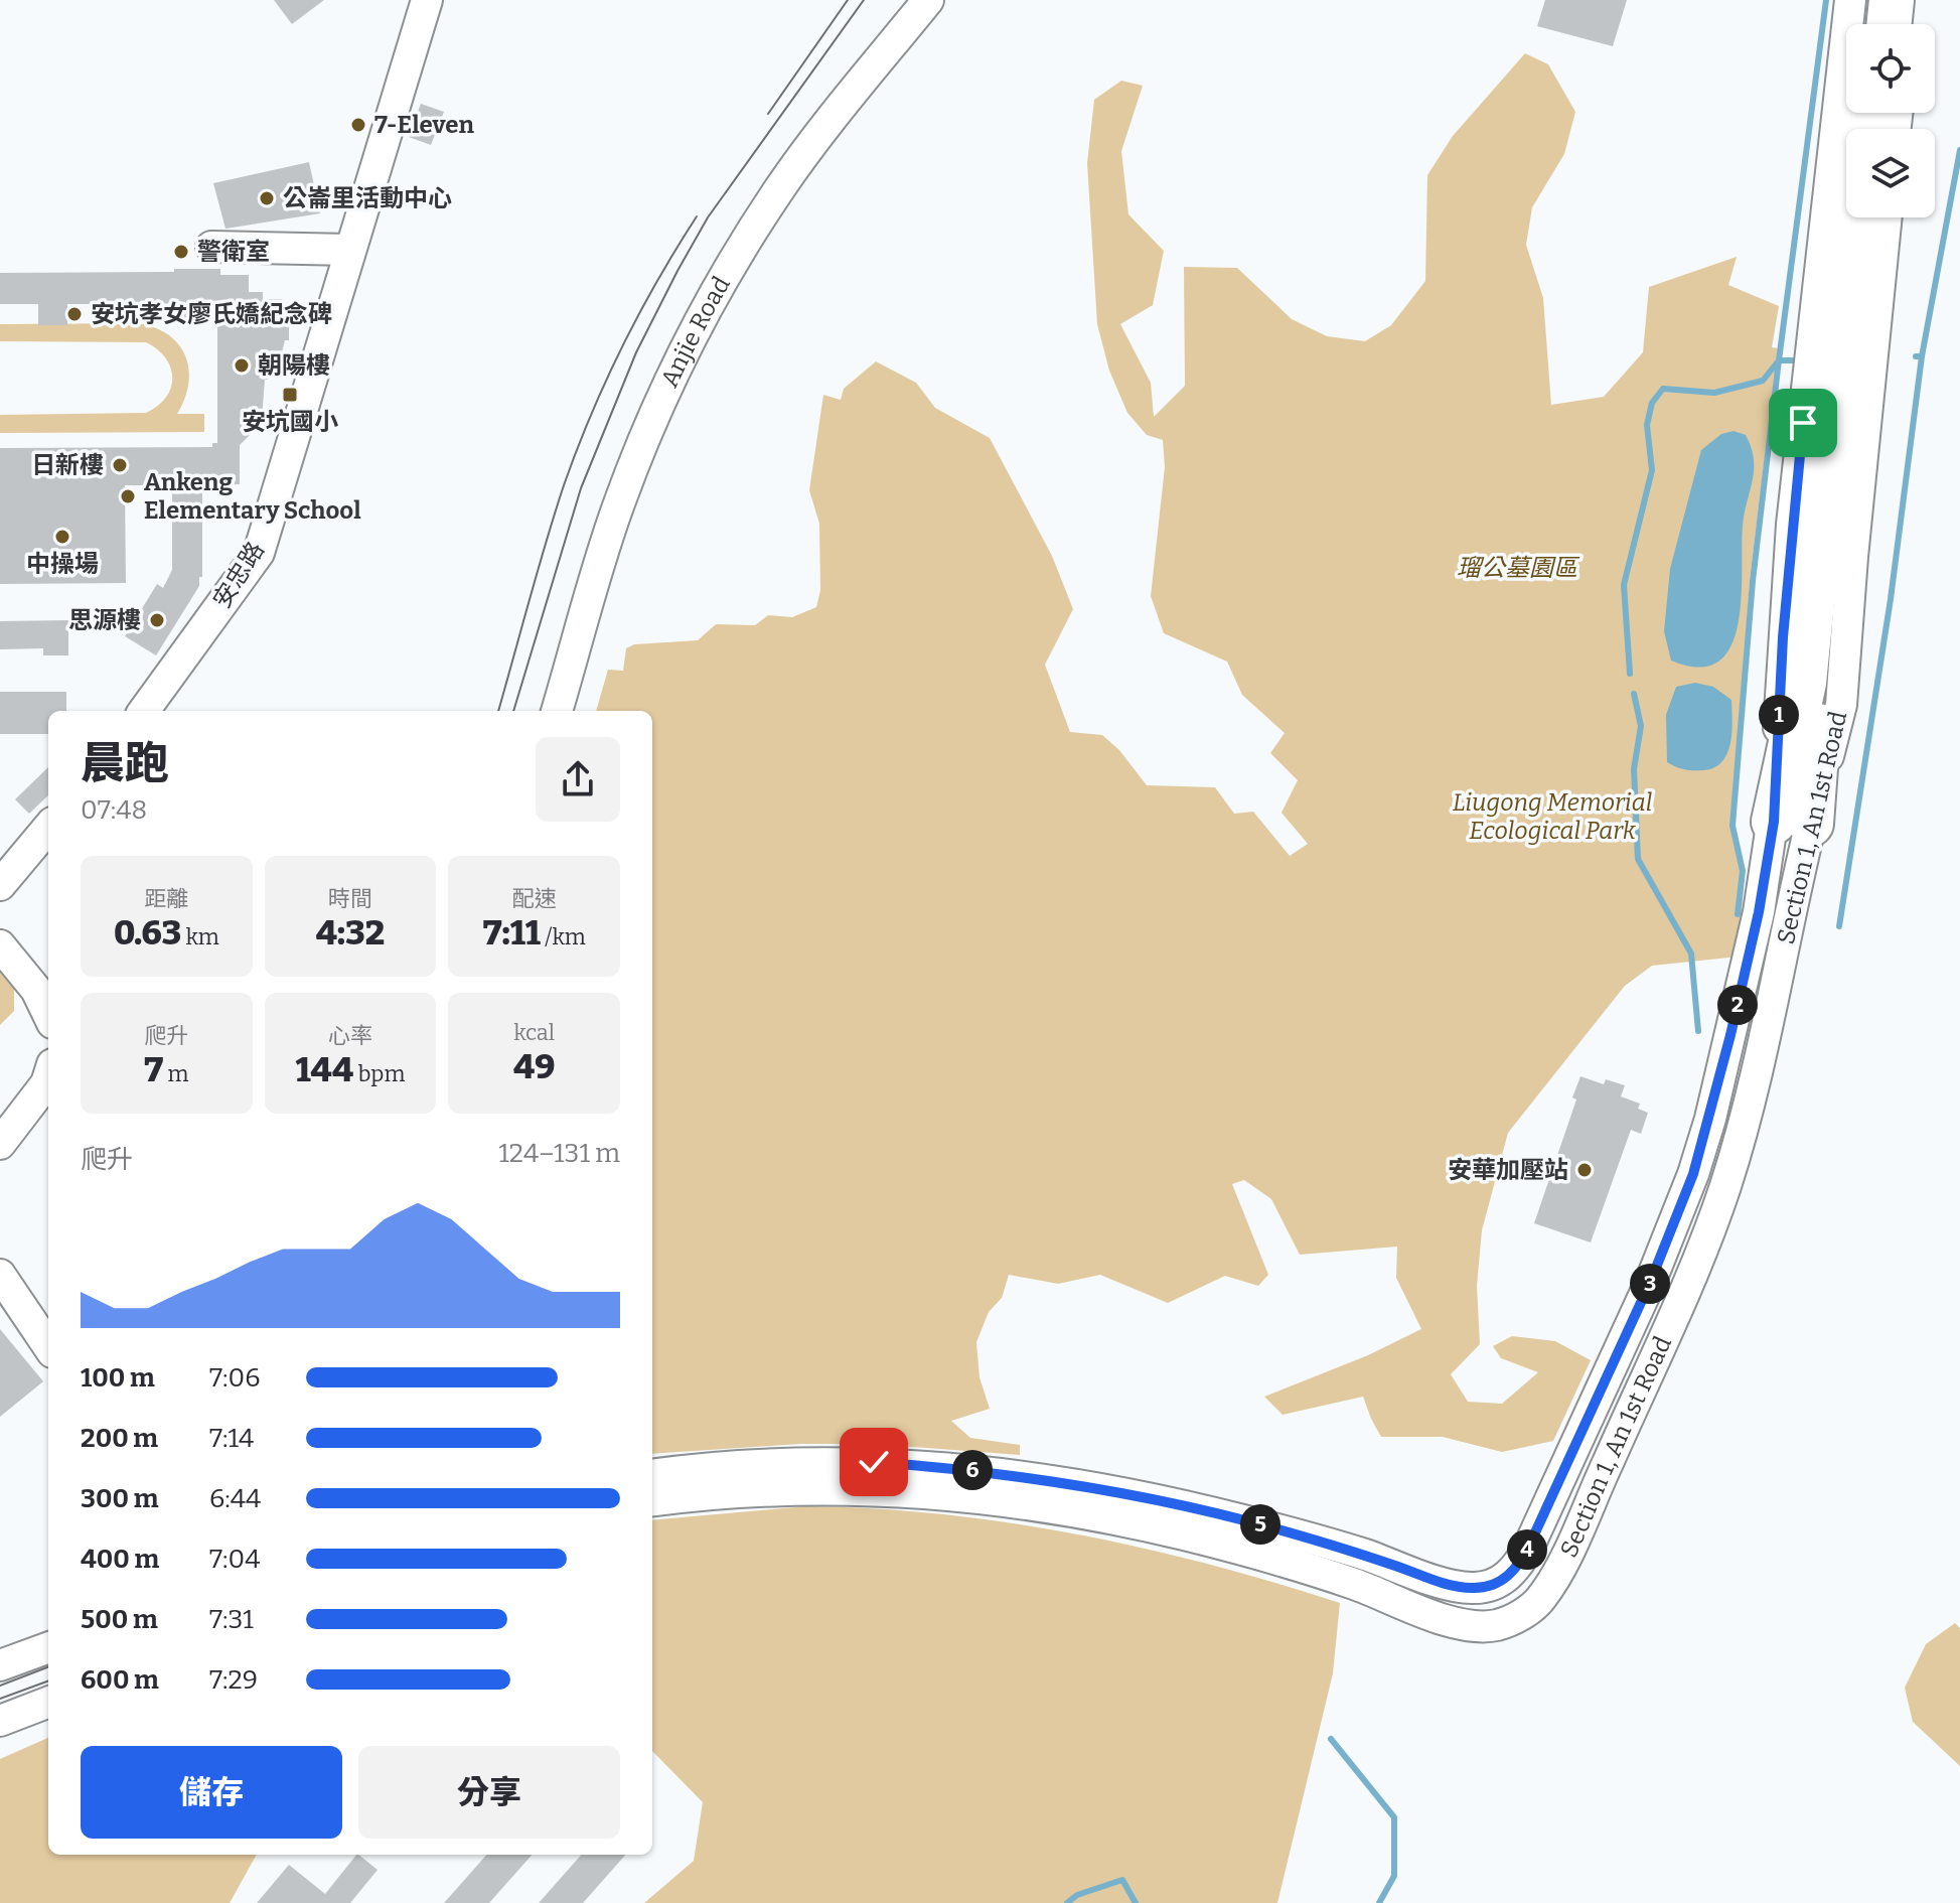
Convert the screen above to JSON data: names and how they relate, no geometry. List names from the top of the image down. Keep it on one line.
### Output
{"streets":{"street":["Anjie Road","安忠路","Section 1, An 1st Road"]},"parks":["瑠公墓園區","Liugong Memorial Ecological Park"],"places":{"other":["7-Eleven","公崙里活動中心","警衛室","安坑孝女廖氏嬌紀念碑","朝陽樓","日新樓","Ankeng Elementary School","中操場","思源樓","安華加壓站"],"transit":["安坑國小"]},"page":{"pins":["1","2","3","6","5","4"],"heading":["晨跑","07:48"],"stats":[["距離","0.63 km"],["時間","4:32"],["配速","7:11 /km"],["爬升","7 m"],["心率","144 bpm"],["kcal","49"]],"chart":["爬升","124–131 m"],"list":[{"name":"100 m","note":"7:06"},{"name":"200 m","note":"7:14"},{"name":"300 m","note":"6:44"},{"name":"400 m","note":"7:04"},{"name":"500 m","note":"7:31"},{"name":"600 m","note":"7:29"}],"buttons":["儲存","分享"]}}
